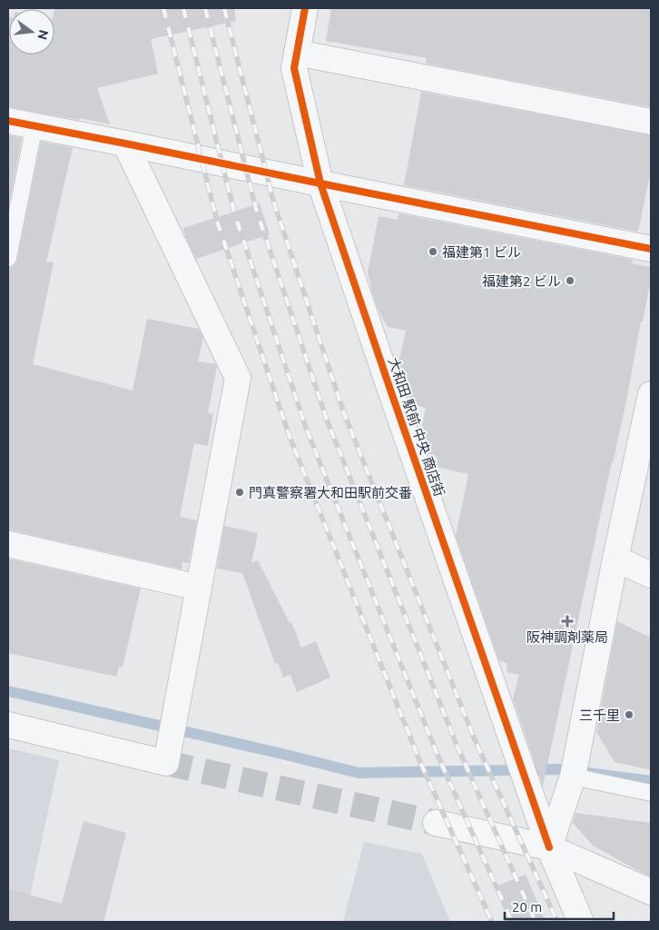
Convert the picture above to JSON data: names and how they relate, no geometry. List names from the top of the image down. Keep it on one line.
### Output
{"streets":{"street":["大和田 駅前 中央 商店街"]},"places":{"other":["福建第1 ビル","福建第2 ビル","門真警察署大和田駅前交番","三千里"],"health":["阪神調剤薬局"]},"scale_bar":"20 m","north":"right"}
